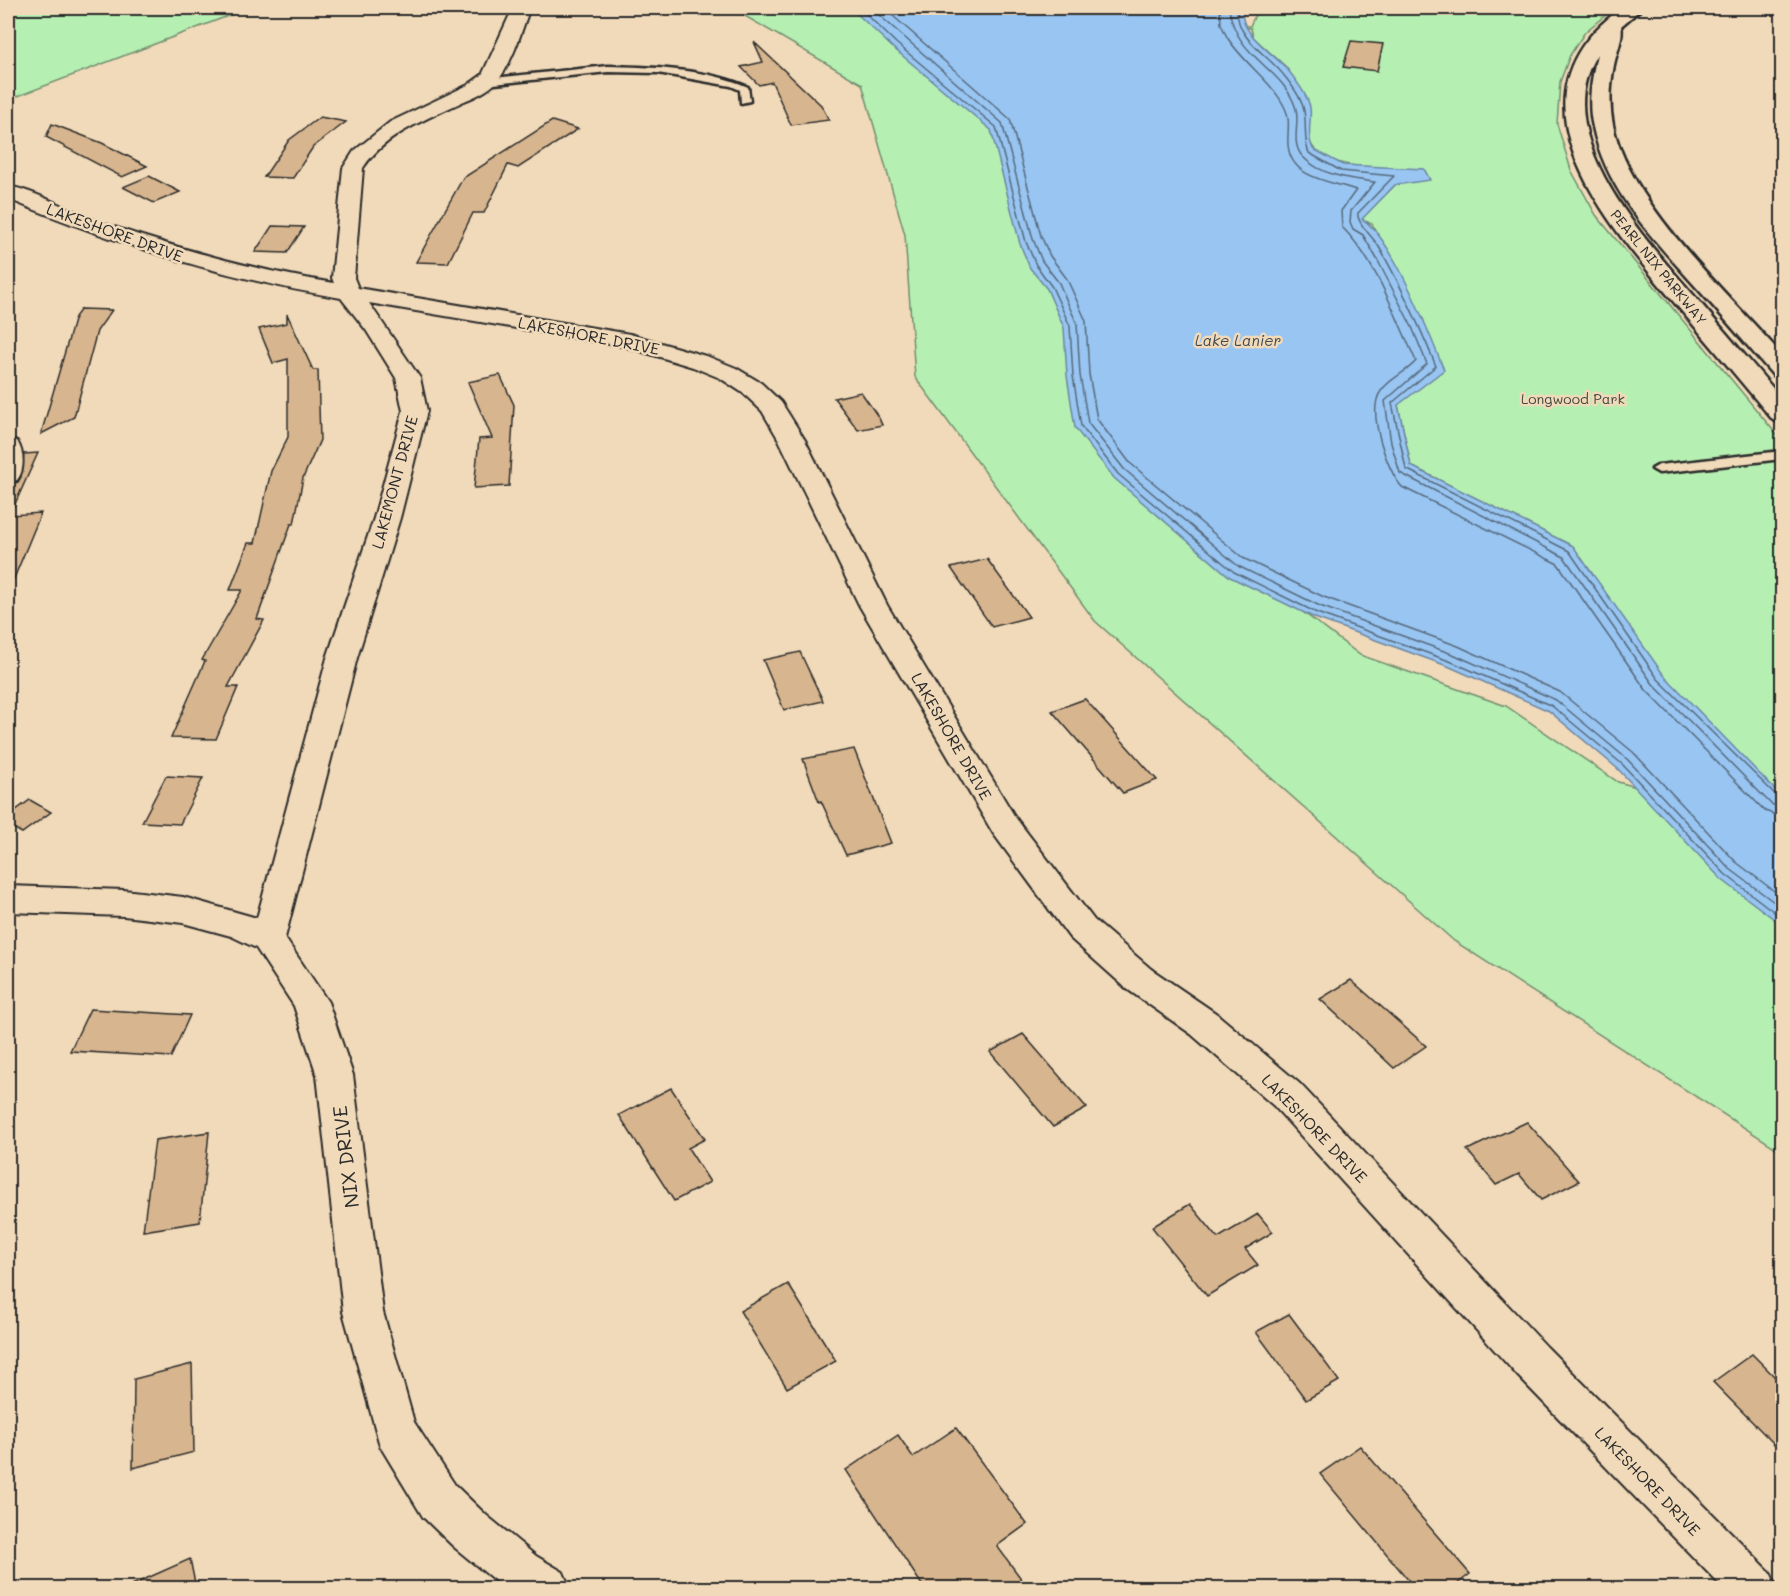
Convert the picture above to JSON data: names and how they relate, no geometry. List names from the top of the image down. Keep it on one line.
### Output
{"streets":{"street":["LAKESHORE DRIVE","PEARL NIX PARKWAY","LAKEMONT DRIVE","NIX DRIVE"]},"crossings":[["LAKESHORE DRIVE","LAKEMONT DRIVE"],["LAKEMONT DRIVE","NIX DRIVE"]],"water":["Lake Lanier"],"parks":["Longwood Park"]}
